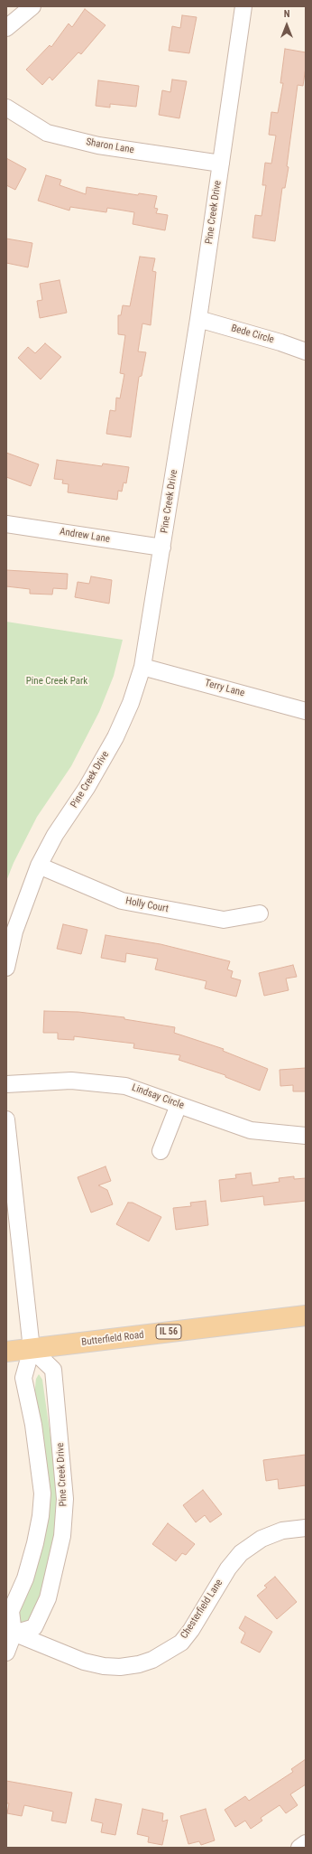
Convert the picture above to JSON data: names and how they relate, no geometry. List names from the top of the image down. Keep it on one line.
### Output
{"streets":{"main road":["IL 56","Butterfield Road"],"street":["Sharon Lane","Pine Creek Drive","Bede Circle","Andrew Lane","Terry Lane","Holly Court","Lindsay Circle","Chesterfield Lane"]},"crossings":[["Sharon Lane","Pine Creek Drive"],["Pine Creek Drive","Bede Circle"],["Pine Creek Drive","Andrew Lane"],["Pine Creek Drive","Terry Lane"],["Pine Creek Drive","Holly Court"],["Pine Creek Drive","Butterfield Road"],["Pine Creek Drive","Chesterfield Lane"]],"parks":["Pine Creek Park"],"north":"top"}
